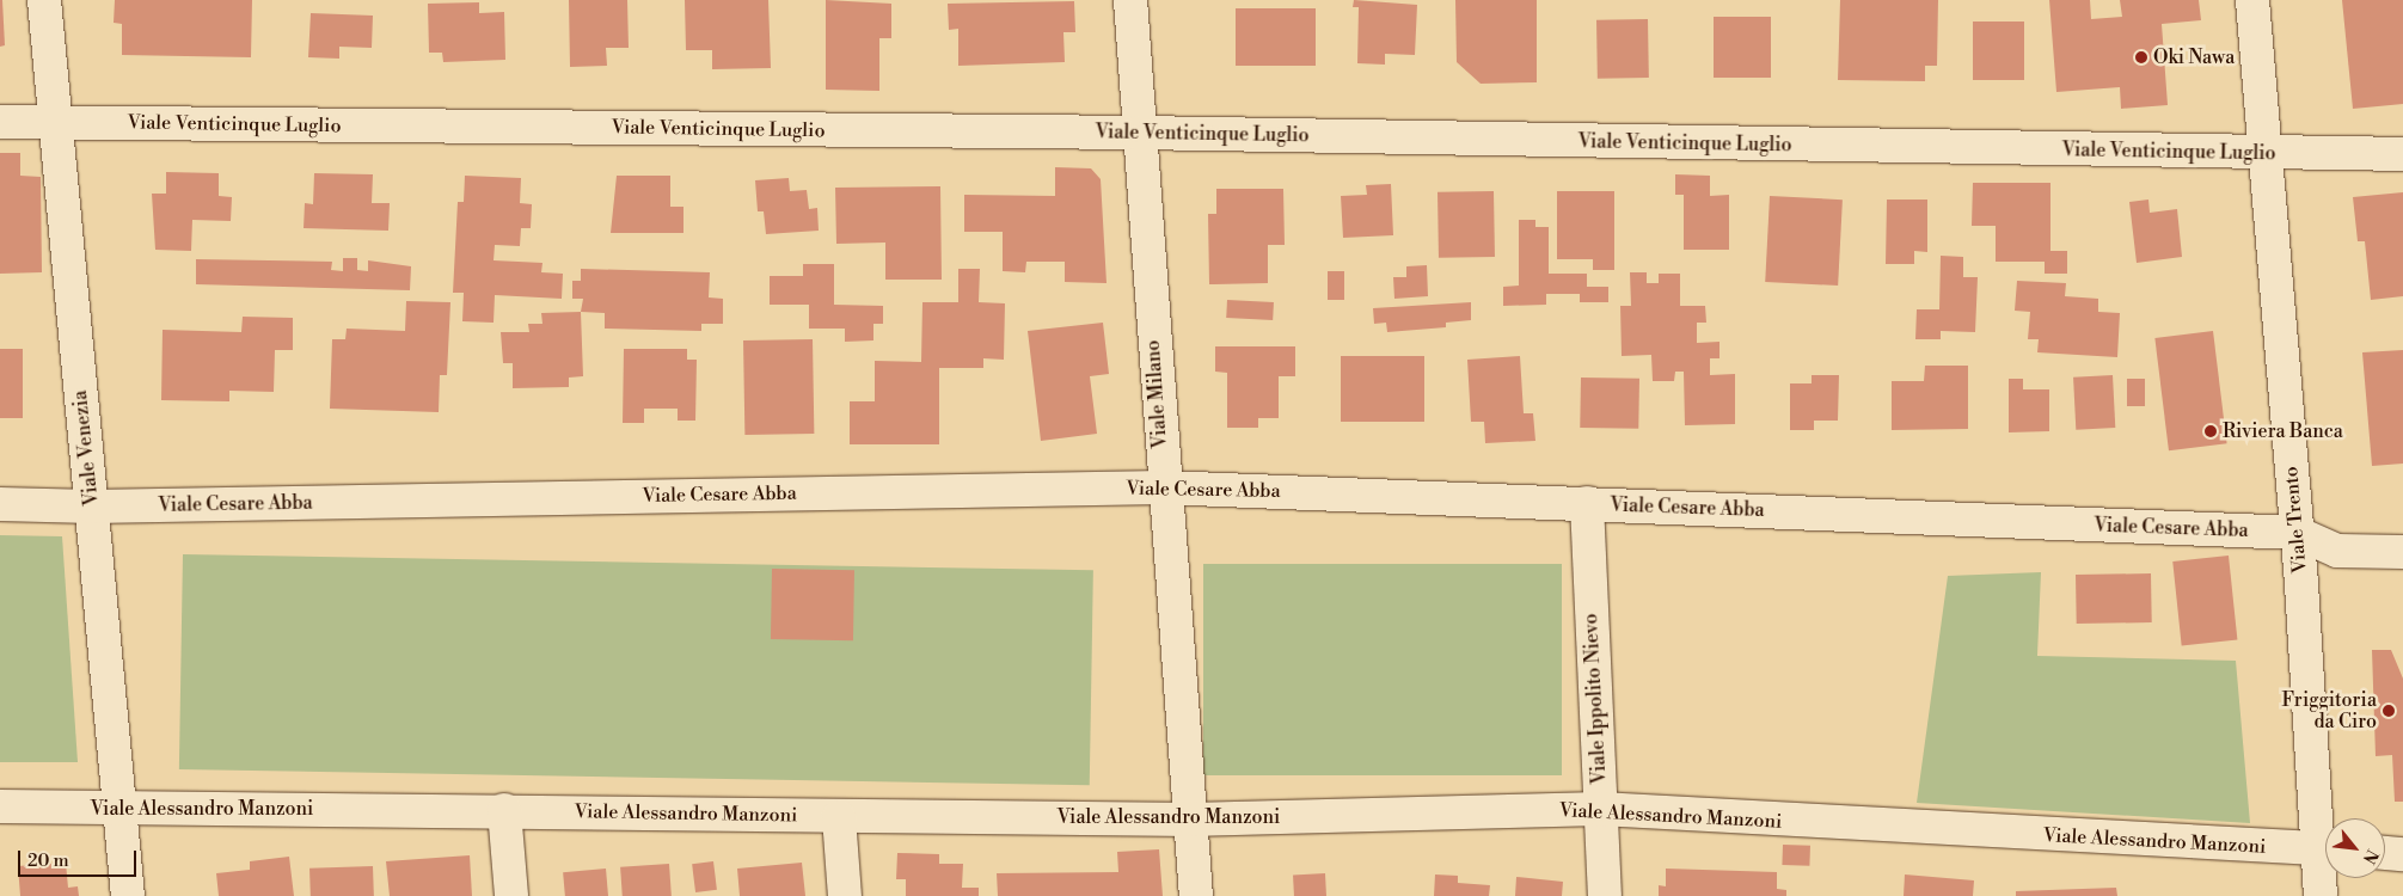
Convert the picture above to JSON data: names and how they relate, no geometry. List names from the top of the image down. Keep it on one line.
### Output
{"streets":{"street":["Viale Venticinque Luglio","Viale Milano","Viale Venezia","Viale Cesare Abba","Viale Trento","Viale Ippolito Nievo","Viale Alessandro Manzoni"]},"crossings":[["Viale Venticinque Luglio","Viale Milano"],["Viale Venticinque Luglio","Viale Venezia"],["Viale Venticinque Luglio","Viale Trento"],["Viale Milano","Viale Cesare Abba"],["Viale Milano","Viale Alessandro Manzoni"],["Viale Venezia","Viale Cesare Abba"],["Viale Venezia","Viale Alessandro Manzoni"],["Viale Cesare Abba","Viale Trento"],["Viale Cesare Abba","Viale Ippolito Nievo"],["Viale Ippolito Nievo","Viale Alessandro Manzoni"]],"places":["Oki Nawa","Riviera Banca","Friggitoria da Ciro"],"scale_bar":"20 m","north":"bottom right"}
